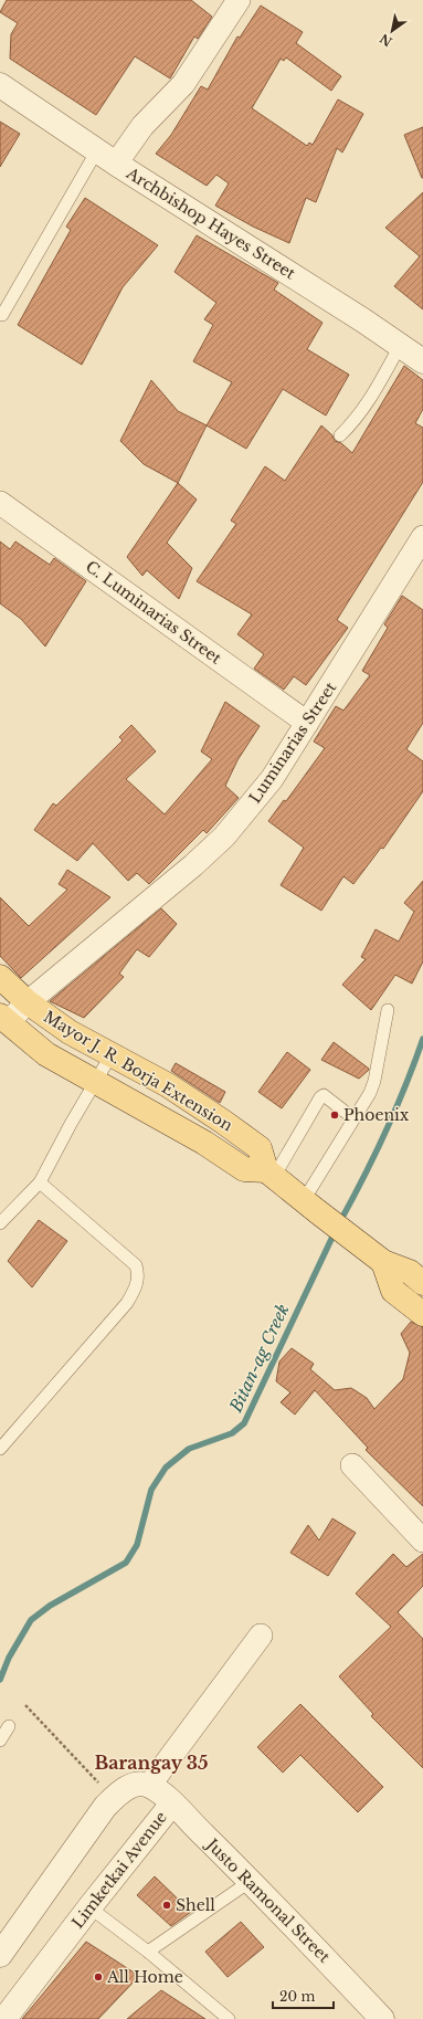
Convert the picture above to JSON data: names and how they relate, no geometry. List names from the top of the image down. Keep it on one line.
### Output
{"streets":{"main road":["Mayor J. R. Borja Extension"],"street":["Archbishop Hayes Street","C. Luminarias Street","Luminarias Street","Limketkai Avenue","Justo Ramonal Street"]},"crossings":[["C. Luminarias Street","Luminarias Street"],["Luminarias Street","Mayor J. R. Borja Extension"],["Limketkai Avenue","Justo Ramonal Street"]],"districts":["Barangay 35"],"water":["Bitan-ag Creek"],"places":["Phoenix","Shell","All Home"],"scale_bar":"20 m","north":"bottom left"}
